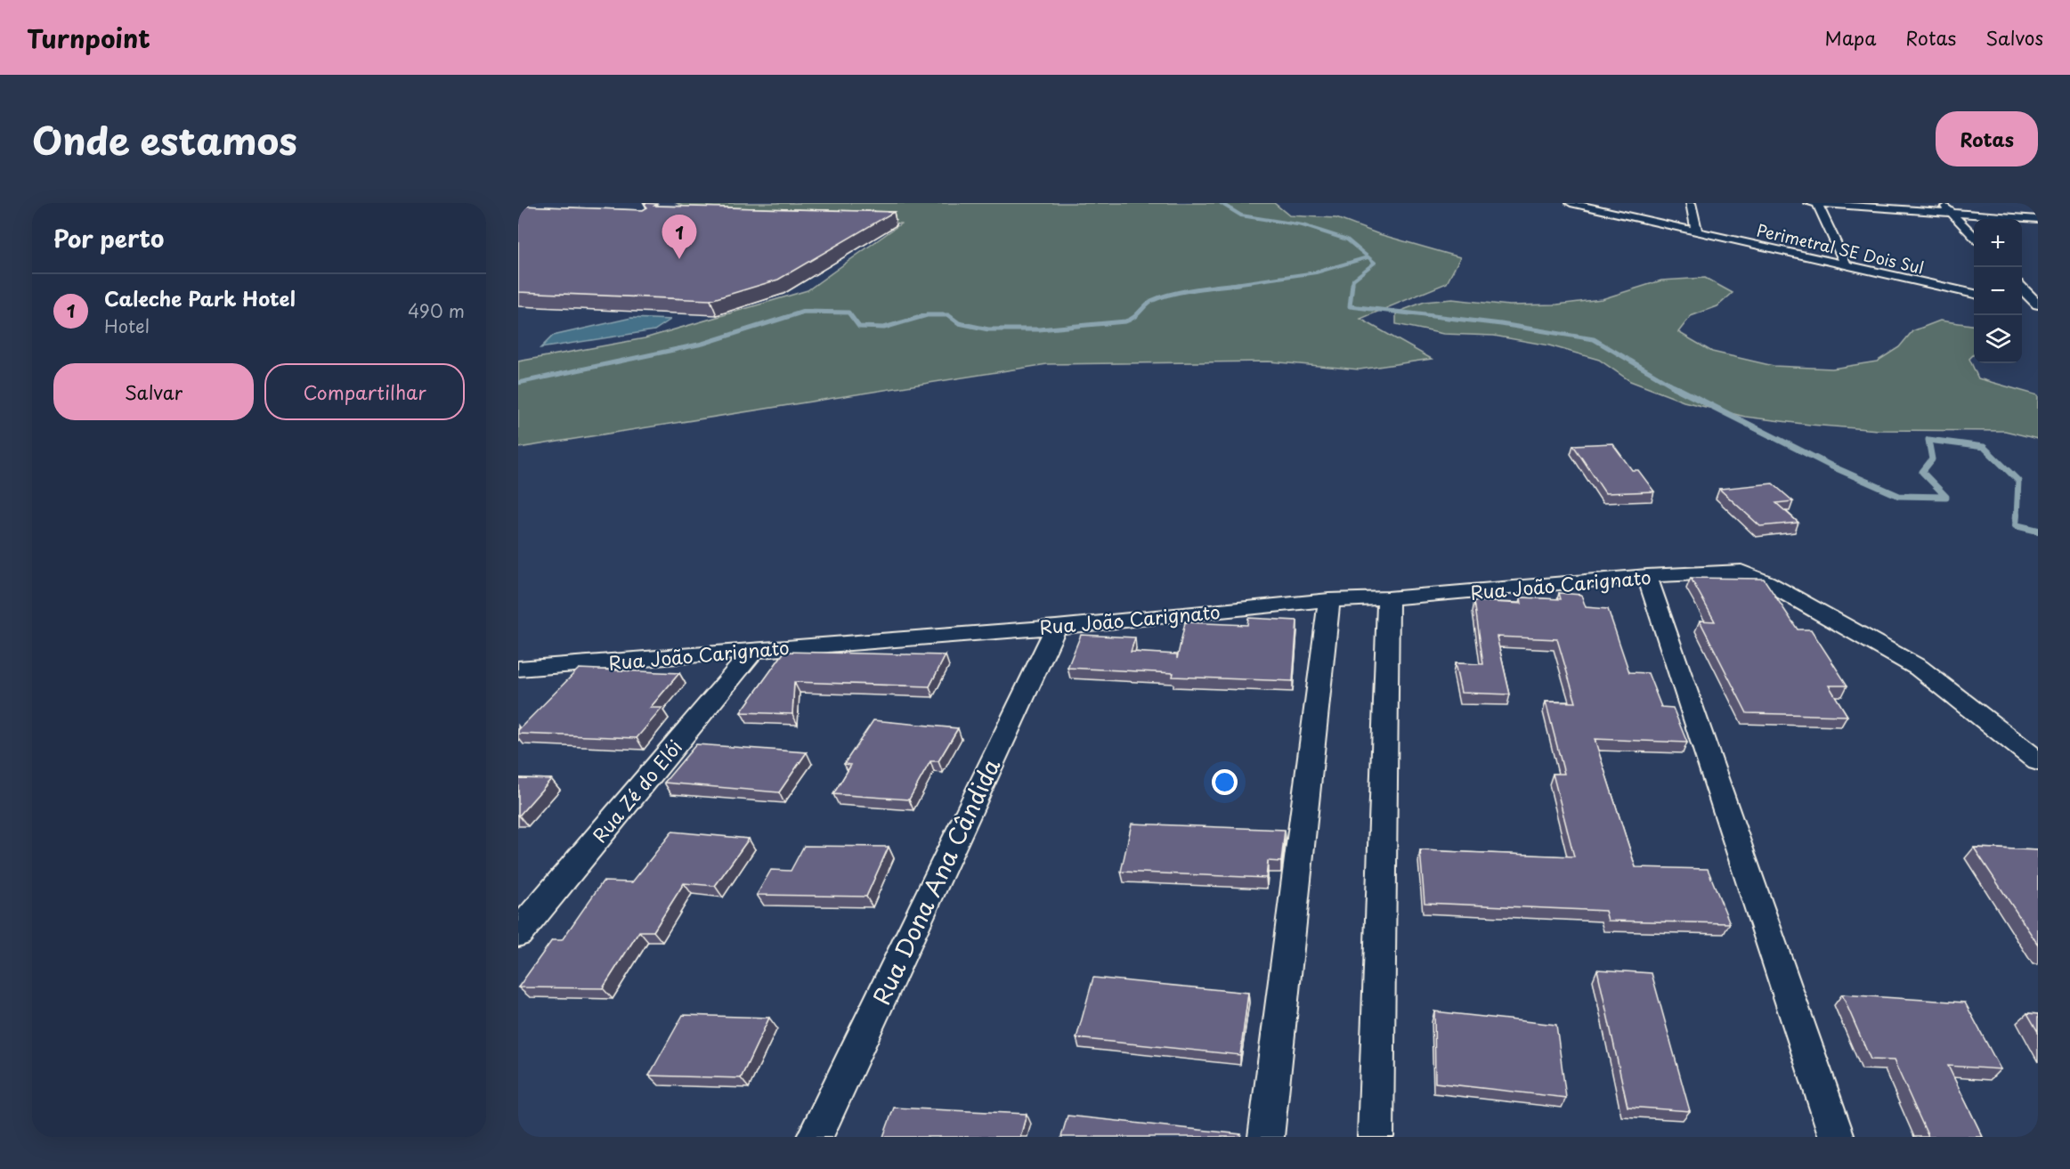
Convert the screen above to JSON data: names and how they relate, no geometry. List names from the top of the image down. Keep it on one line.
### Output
{"streets":{"street":["Perimetral SE Dois Sul","Rua João Carignato","Rua Zé do Elói","Rua Dona Ana Cândida"]},"crossings":[["Rua João Carignato","Rua Zé do Elói"],["Rua João Carignato","Rua Dona Ana Cândida"]],"page":{"header":"Turnpoint","nav":["Mapa","Rotas","Salvos"],"title":"Onde estamos","buttons":["Rotas",["Salvar","Compartilhar"]],"heading":"Por perto","pins":"1","map_buttons":["+","−"],"list":[{"mark":"1","name":"Caleche Park Hotel","note":"Hotel","value":"490 m"}]}}
